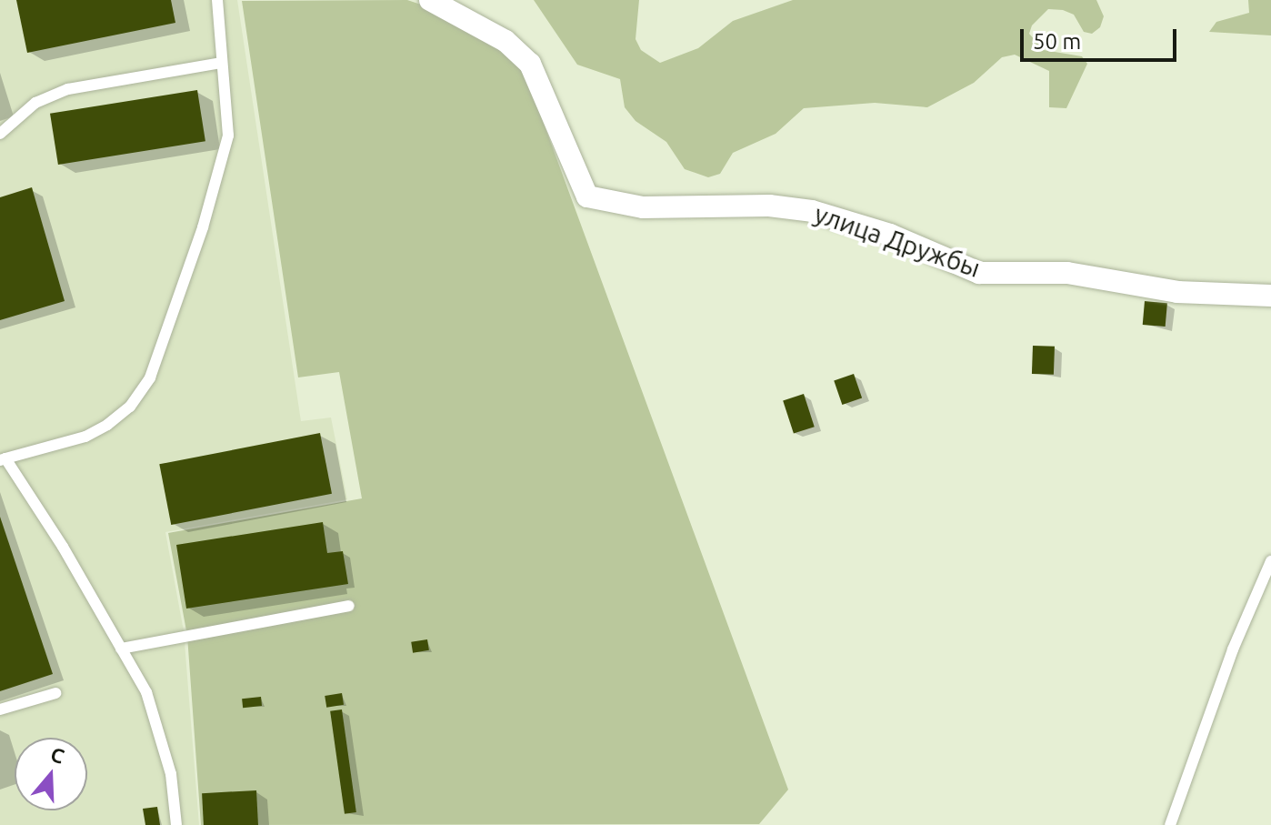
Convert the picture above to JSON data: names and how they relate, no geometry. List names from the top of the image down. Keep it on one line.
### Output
{"streets":{"street":["улица Дружбы"]},"scale_bar":"50 m","north":"top"}
